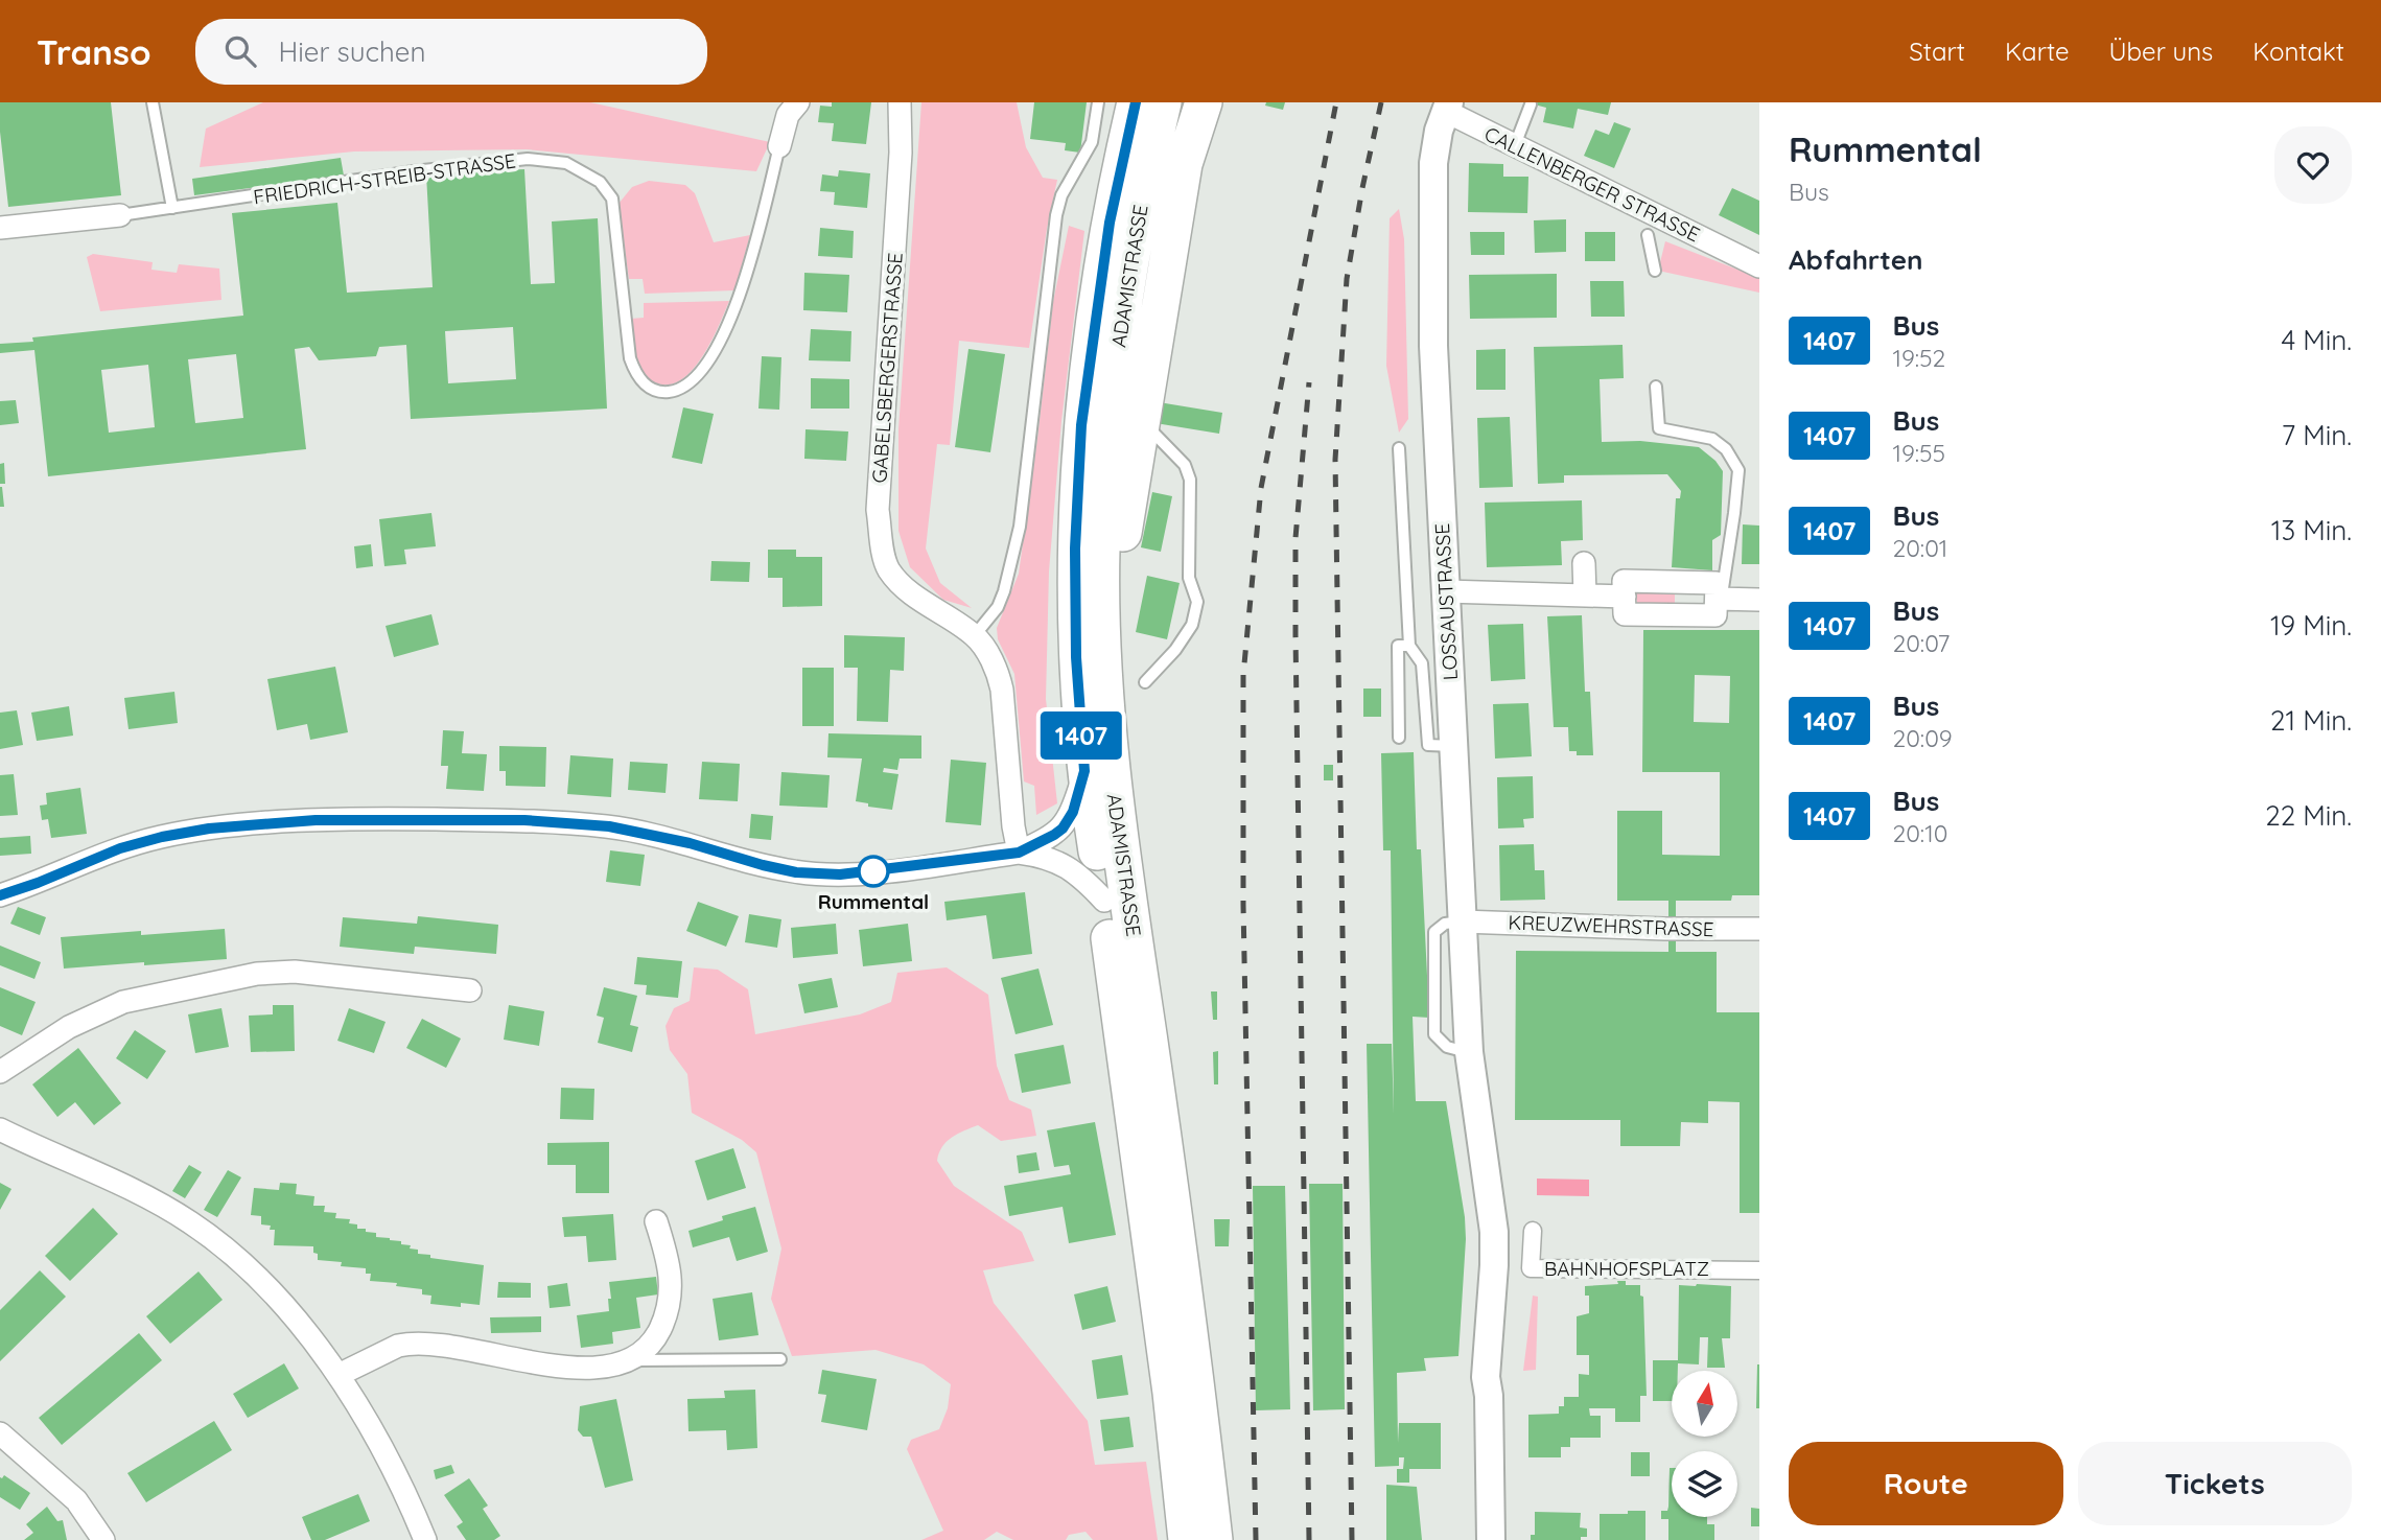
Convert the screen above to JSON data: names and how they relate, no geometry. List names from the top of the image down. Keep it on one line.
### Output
{"streets":{"highway":["ADAMISTRASSE"],"street":["FRIEDRICH-STREIB-STRASSE","CALLENBERGER STRASSE","GABELSBERGERSTRASSE","LOSSAUSTRASSE","KREUZWEHRSTRASSE","BAHNHOFSPLATZ"]},"crossings":[["CALLENBERGER STRASSE","LOSSAUSTRASSE"],["LOSSAUSTRASSE","KREUZWEHRSTRASSE"]],"places":["Rummental"],"lines":["bus line 1407"],"north":"top","page":{"header":"Transo","search":"Hier suchen","nav":["Start","Karte","Über uns","Kontakt"],"on_map":"1407","heading":[["Rummental","Bus"],"Abfahrten"],"list":[{"mark":"1407","name":"Bus","note":"19:52","value":"4 Min."},{"mark":"1407","name":"Bus","note":"19:55","value":"7 Min."},{"mark":"1407","name":"Bus","note":"20:01","value":"13 Min."},{"mark":"1407","name":"Bus","note":"20:07","value":"19 Min."},{"mark":"1407","name":"Bus","note":"20:09","value":"21 Min."},{"mark":"1407","name":"Bus","note":"20:10","value":"22 Min."}],"buttons":["Route","Tickets"]}}
